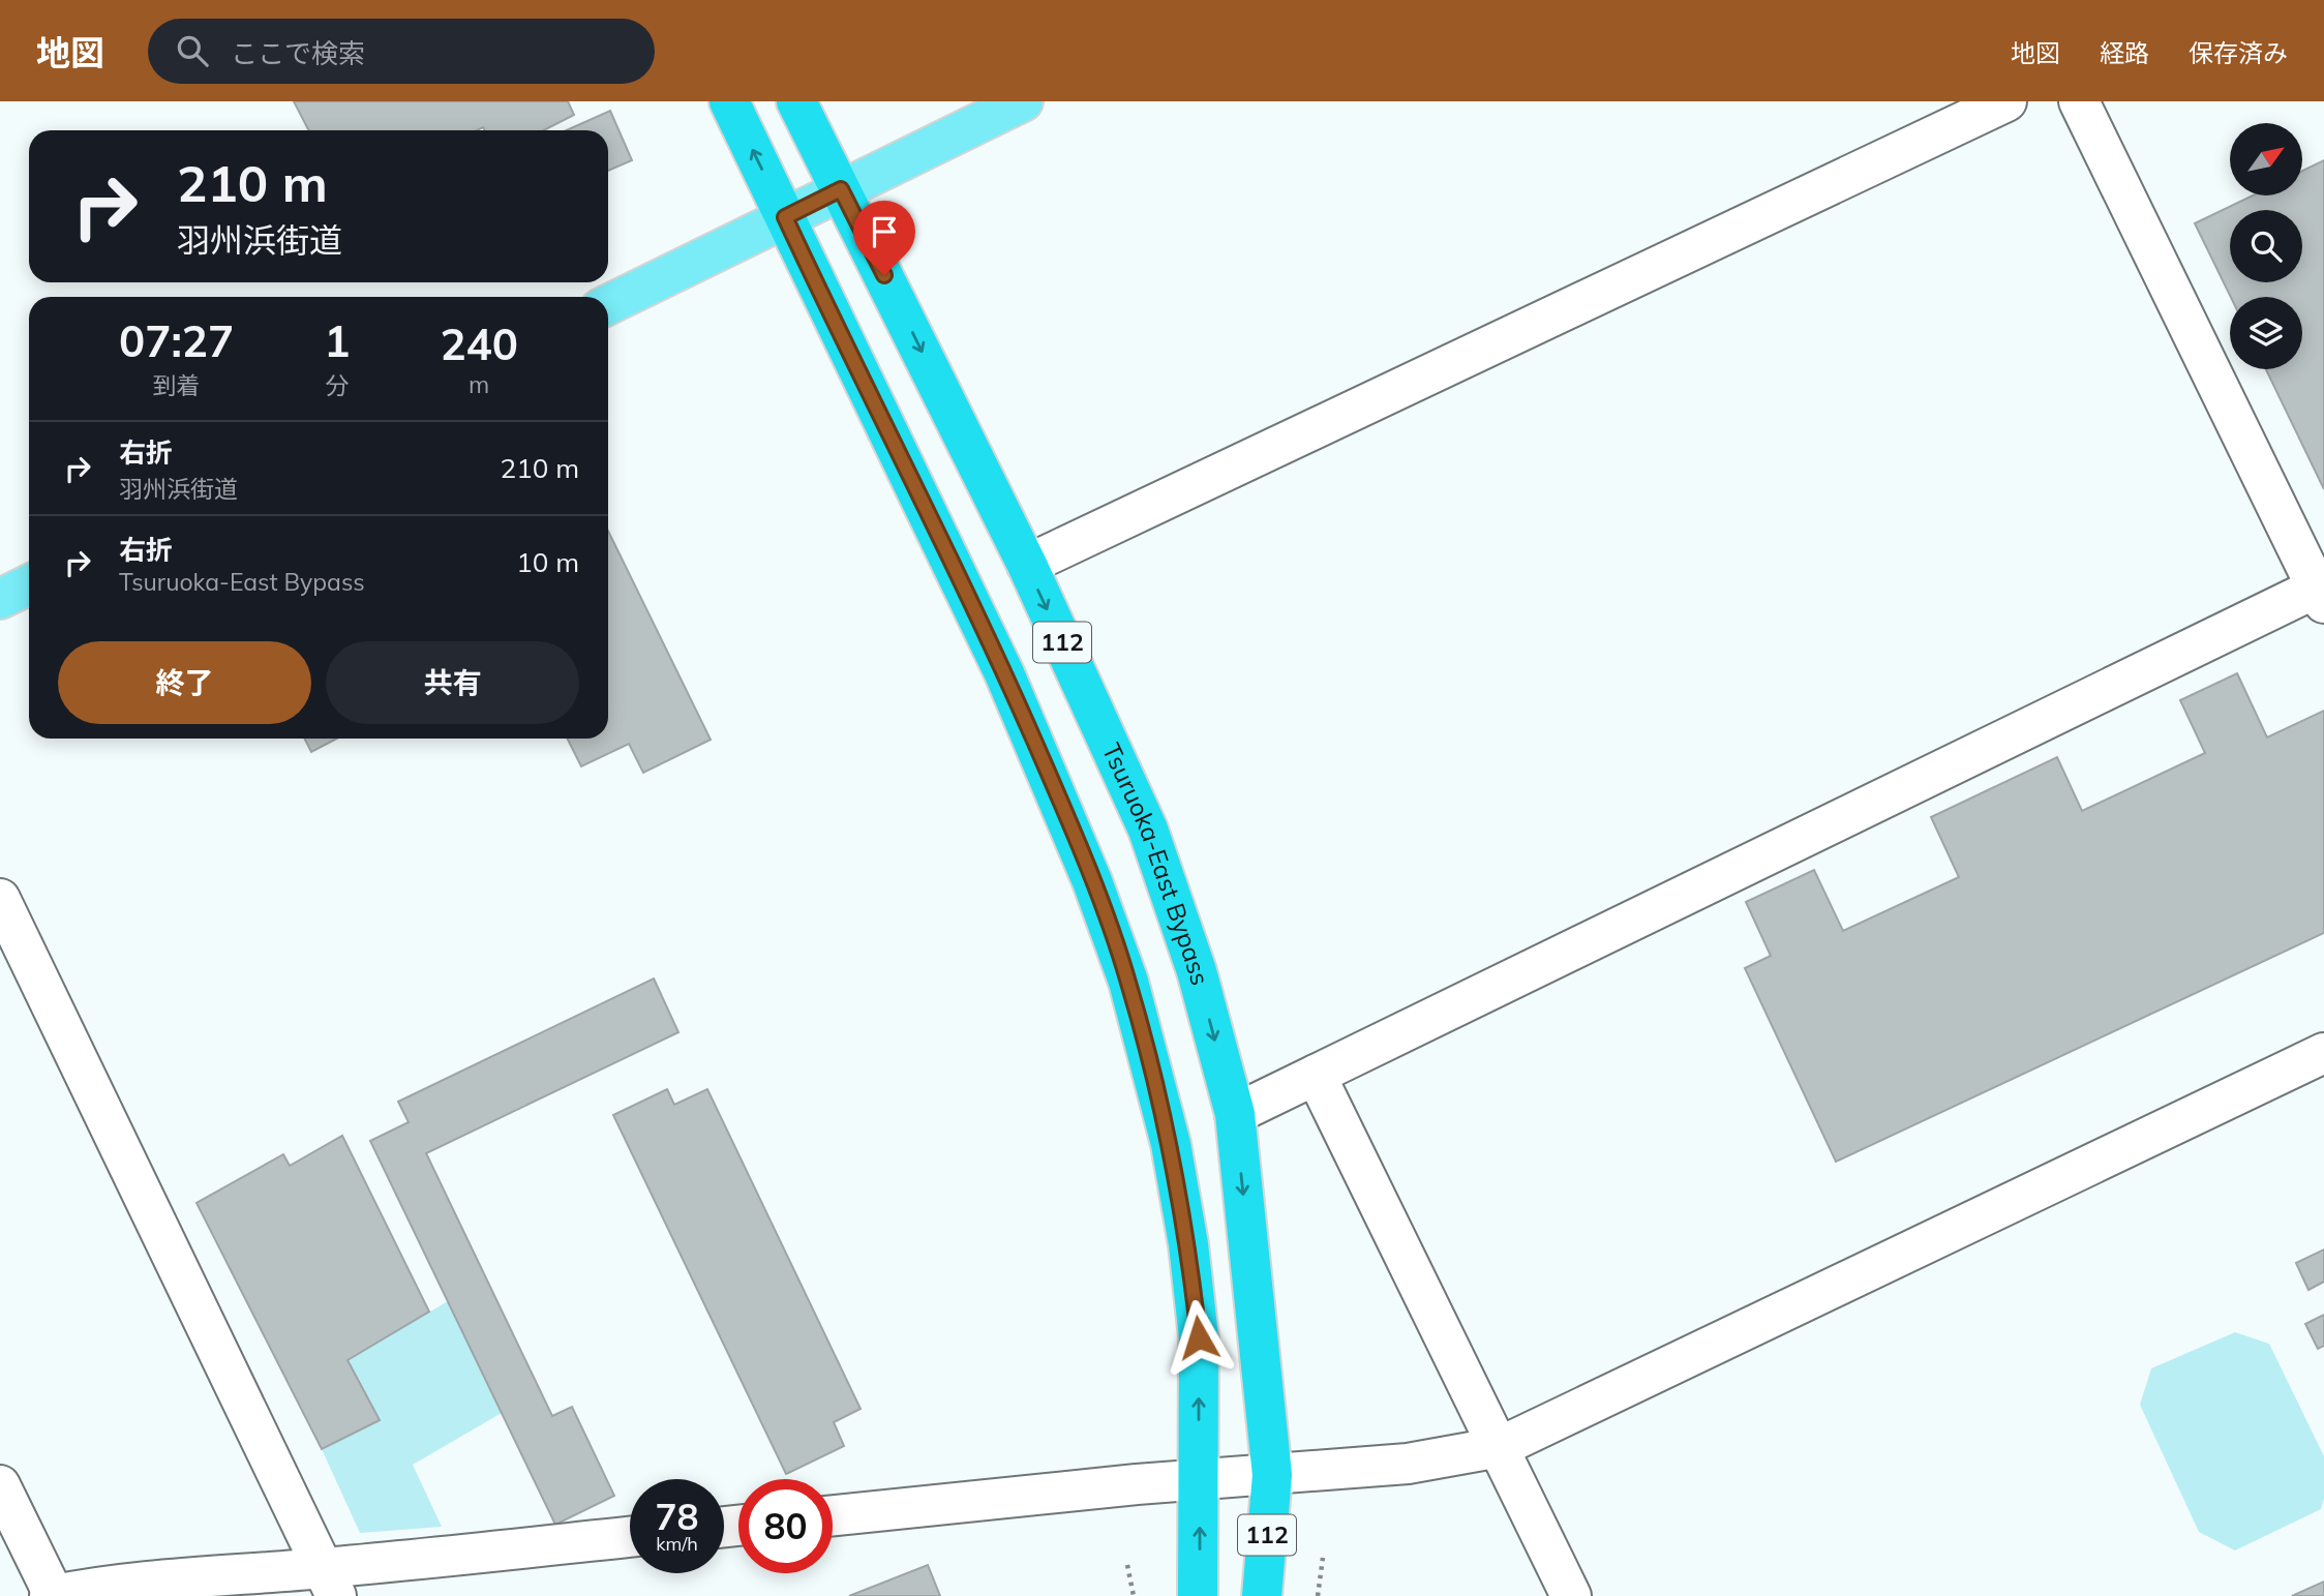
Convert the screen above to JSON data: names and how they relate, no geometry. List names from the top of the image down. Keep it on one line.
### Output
{"streets":{"highway":["112","Tsuruoka-East Bypass"]},"crossings":[["112","Tsuruoka-East Bypass"]],"north":"top right","page":{"header":"地図","search":"ここで検索","nav":["地図","経路","保存済み"],"turn":["210 m","羽州浜街道"],"eta":["07:27","到着","1","分","240","m"],"list":[{"name":"右折","note":"羽州浜街道","value":"210 m"},{"name":"右折","note":"Tsuruoka-East Bypass","value":"10 m"}],"buttons":["終了","共有"],"speed":"78 km/h","limit":"80"}}
